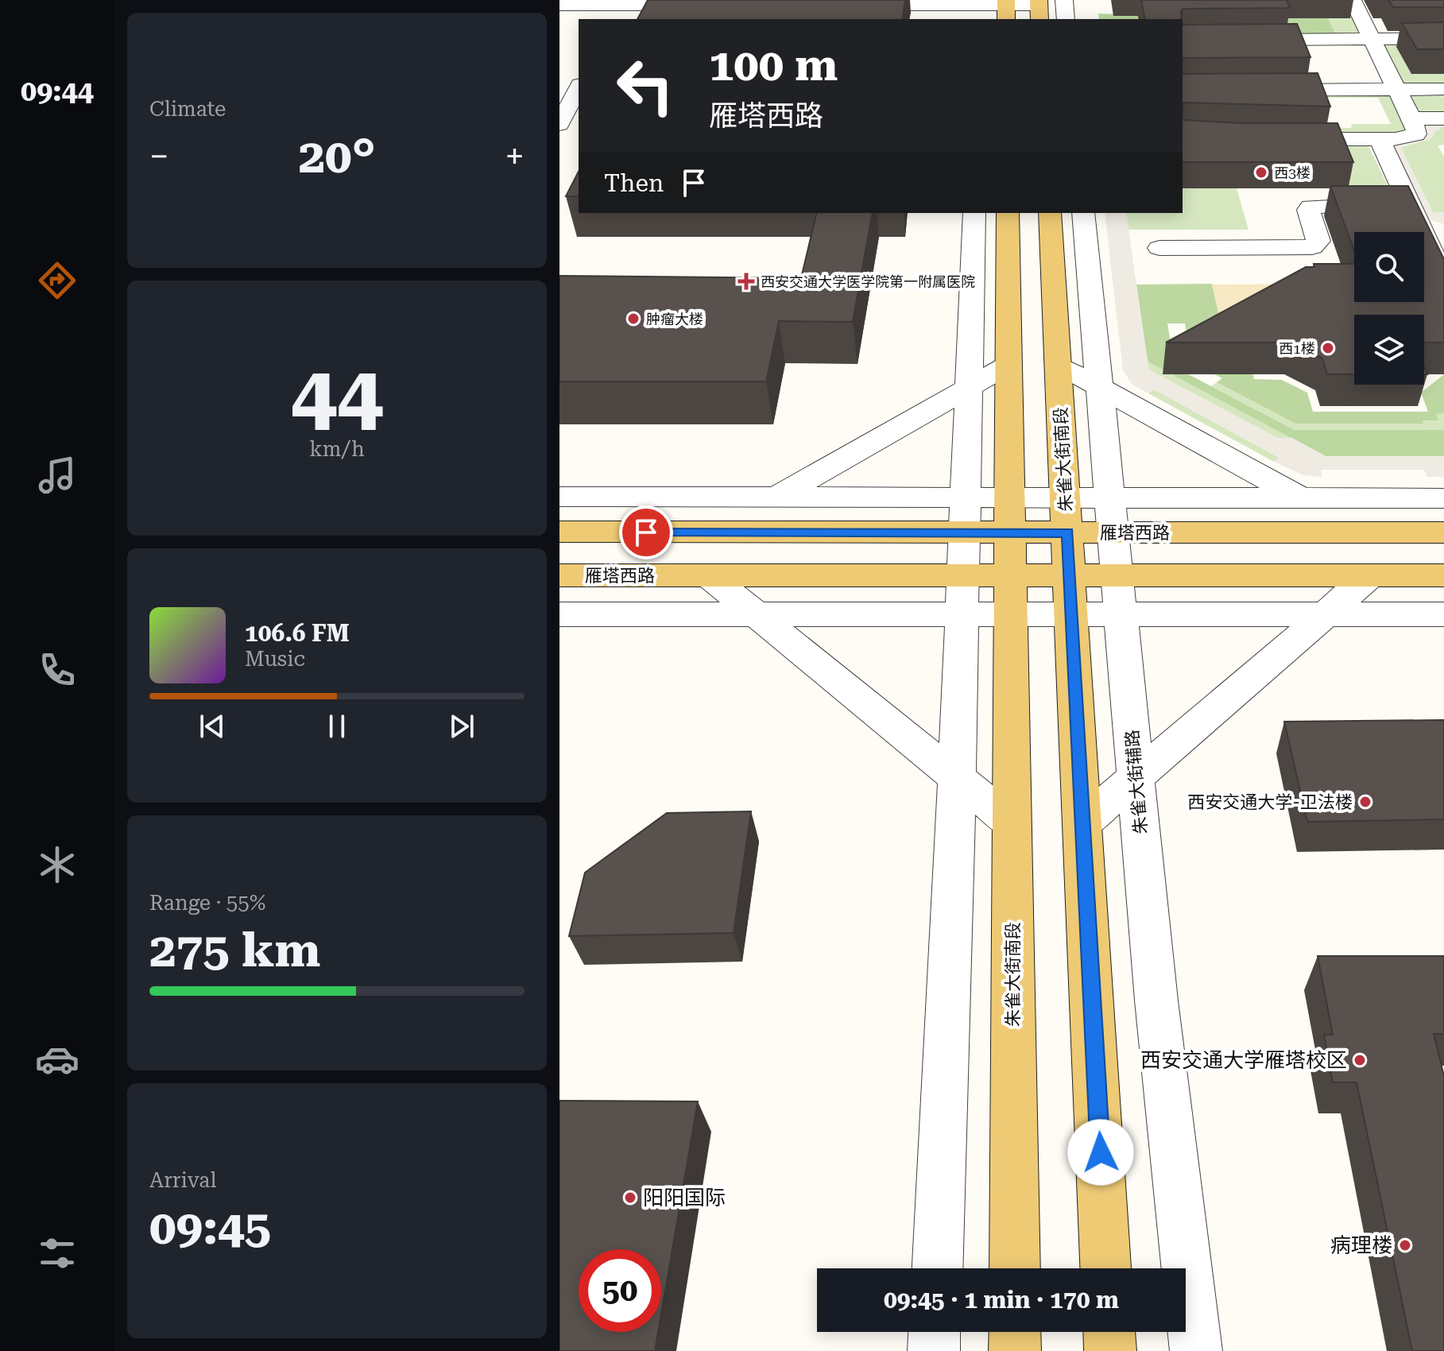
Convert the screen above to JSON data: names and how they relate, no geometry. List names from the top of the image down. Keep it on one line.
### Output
{"streets":{"main road":["朱雀大街南段","雁塔西路"],"street":["朱雀大街辅路"]},"crossings":[["朱雀大街南段","雁塔西路"],["雁塔西路","朱雀大街辅路"]],"places":{"other":["西3楼","肿瘤大楼","西1楼","西安交通大学-卫法楼","西安交通大学雁塔校区","阳阳国际","病理楼"],"health":["西安交通大学医学院第一附属医院"]},"page":{"tabs":"09:44","tile":["Climate",["44","km/h"],["Range · 55%","275 km"],["Arrival","09:45"]],"turn":["100 m","雁塔西路"],"heat":["−","20°","+"],"then":"Then","song":["106.6 FM","Music"],"limit":"50","trip":"09:45 · 1 min · 170 m"}}
